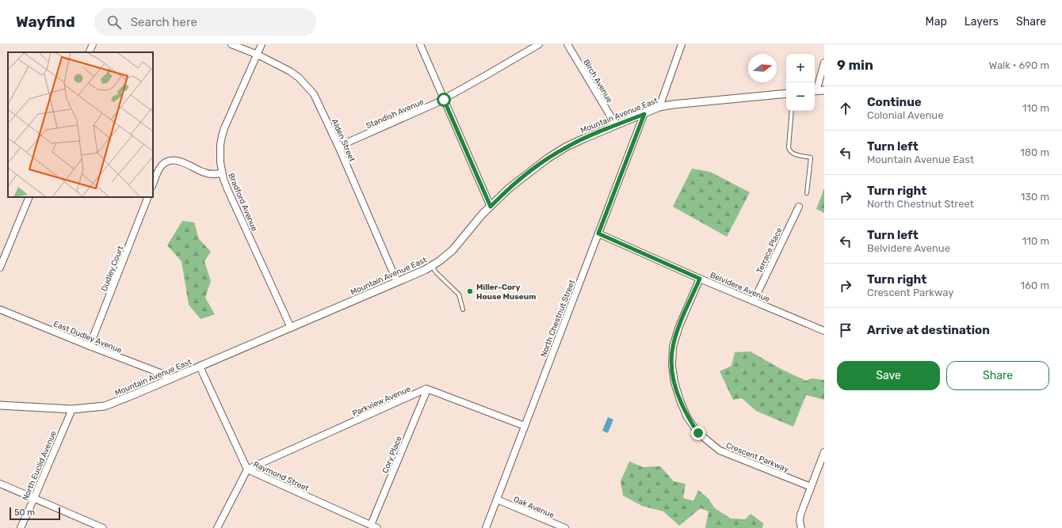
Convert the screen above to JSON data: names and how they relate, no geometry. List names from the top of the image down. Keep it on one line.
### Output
{"streets":{"street":["Birch Avenue","Standish Avenue","Mountain Avenue East","Alden Street","Bradford Avenue","Terrace Place","Dudley Court","Belvidere Avenue","North Chestnut Street","East Dudley Avenue","Parkview Avenue","Cory Place","Crescent Parkway","North Euclid Avenue","Raymond Street","Oak Avenue"]},"crossings":[["Birch Avenue","Mountain Avenue East"],["Standish Avenue","Alden Street"],["Mountain Avenue East","Alden Street"],["Mountain Avenue East","Bradford Avenue"],["Mountain Avenue East","North Chestnut Street"],["Mountain Avenue East","East Dudley Avenue"],["Mountain Avenue East","North Euclid Avenue"],["Mountain Avenue East","Raymond Street"],["Alden Street","Bradford Avenue"],["Terrace Place","Belvidere Avenue"],["Dudley Court","East Dudley Avenue"],["Belvidere Avenue","North Chestnut Street"],["Belvidere Avenue","Crescent Parkway"],["North Chestnut Street","Oak Avenue"],["Parkview Avenue","Cory Place"],["Parkview Avenue","Raymond Street"],["Cory Place","Raymond Street"]],"places":["Miller-Cory House Museum"],"scale_bar":"50 m","north":"right","page":{"header":"Wayfind","search":"Search here","nav":["Map","Layers","Share"],"heading":["9 min","Walk · 690 m"],"map_buttons":["+","−"],"list":[["Continue","Colonial Avenue","110 m"],["Turn left","Mountain Avenue East","180 m"],["Turn right","North Chestnut Street","130 m"],["Turn left","Belvidere Avenue","110 m"],["Turn right","Crescent Parkway","160 m"],"Arrive at destination"],"buttons":["Save","Share"],"scale":"50 m"}}
